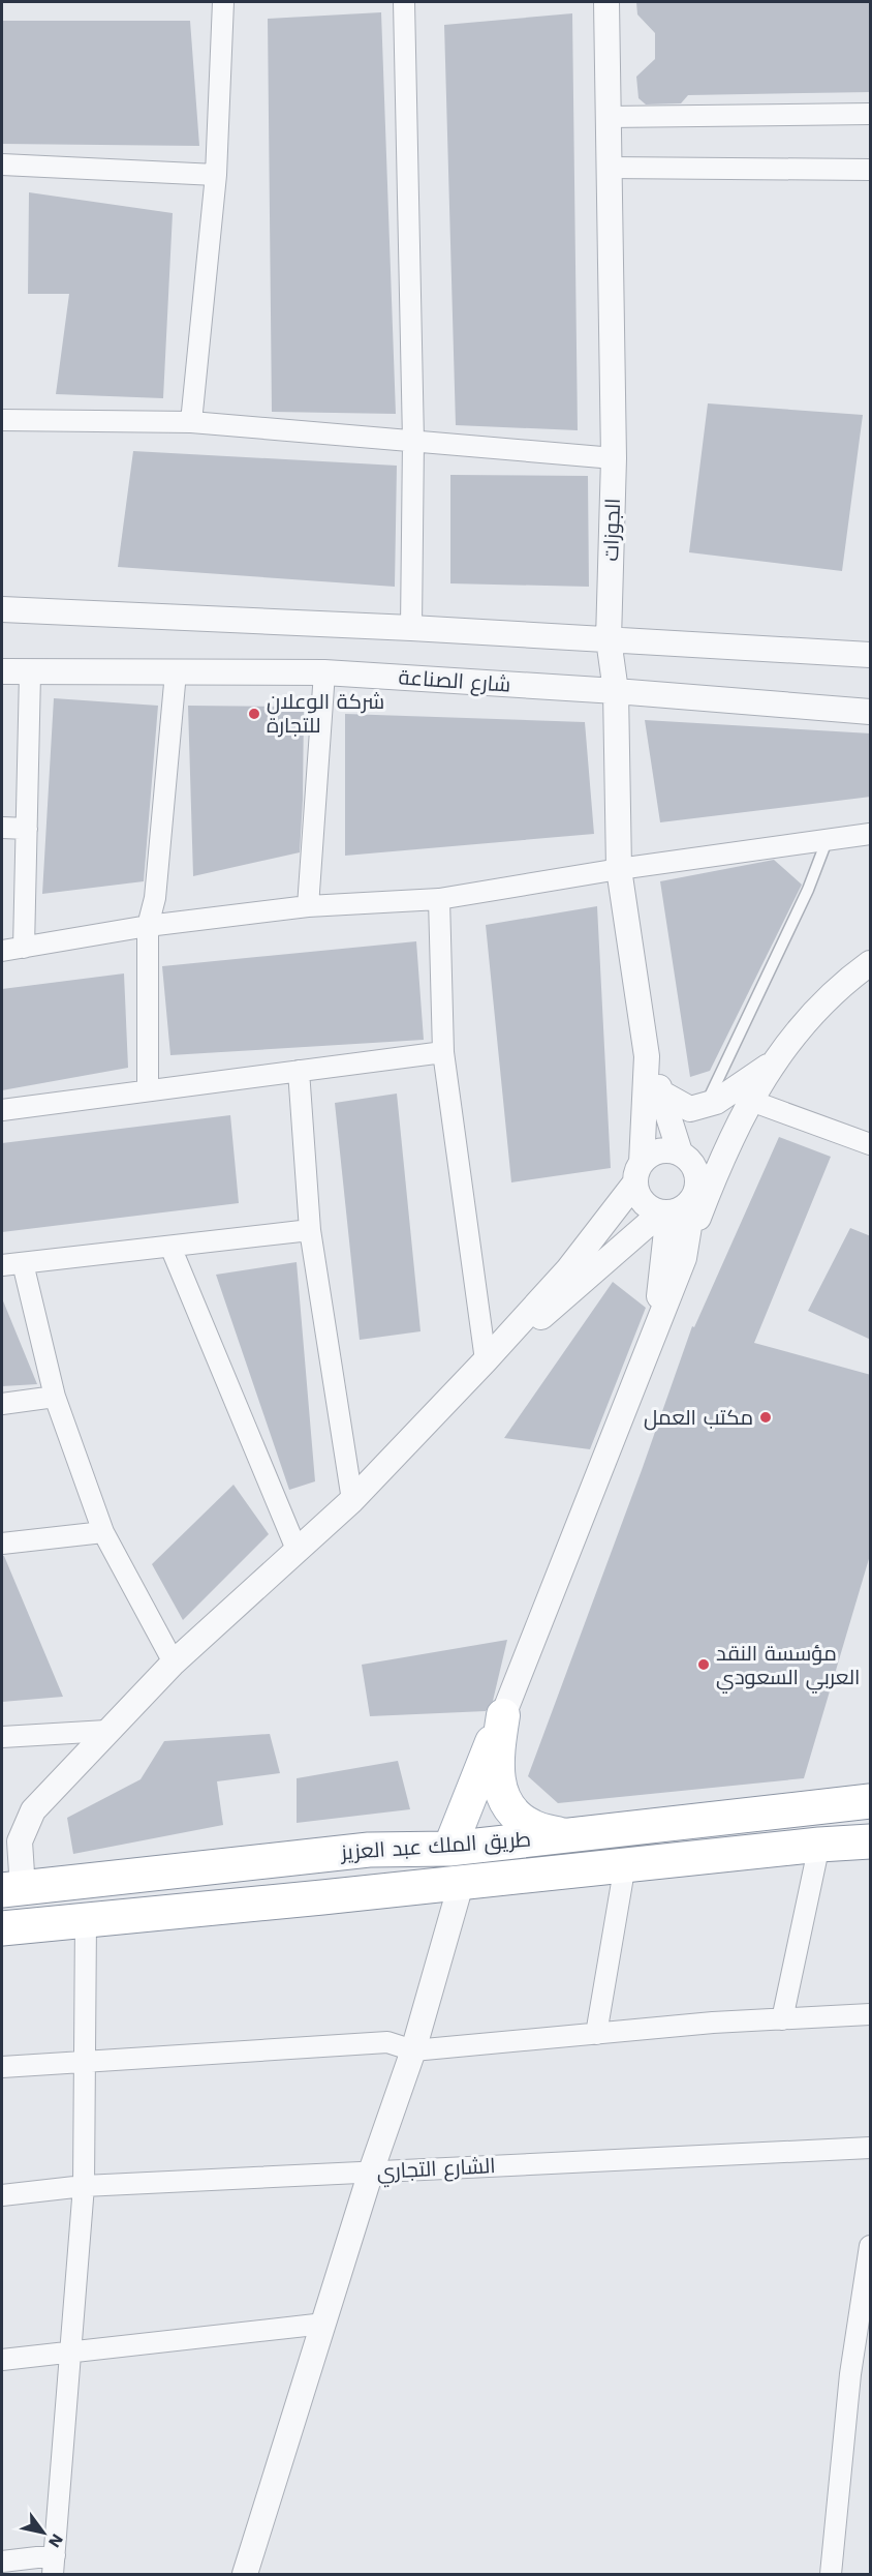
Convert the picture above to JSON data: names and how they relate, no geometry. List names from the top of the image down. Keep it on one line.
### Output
{"streets":{"highway":["طريق الملك عبد العزيز"],"street":["الجوزات","شارع الصناعة","الشارع التجاري"]},"crossings":[["الجوزات","شارع الصناعة"]],"places":["شركة الوعلان للتجارة","مكتب العمل","مؤسسة النقد العربي السعودي"],"north":"bottom right"}
